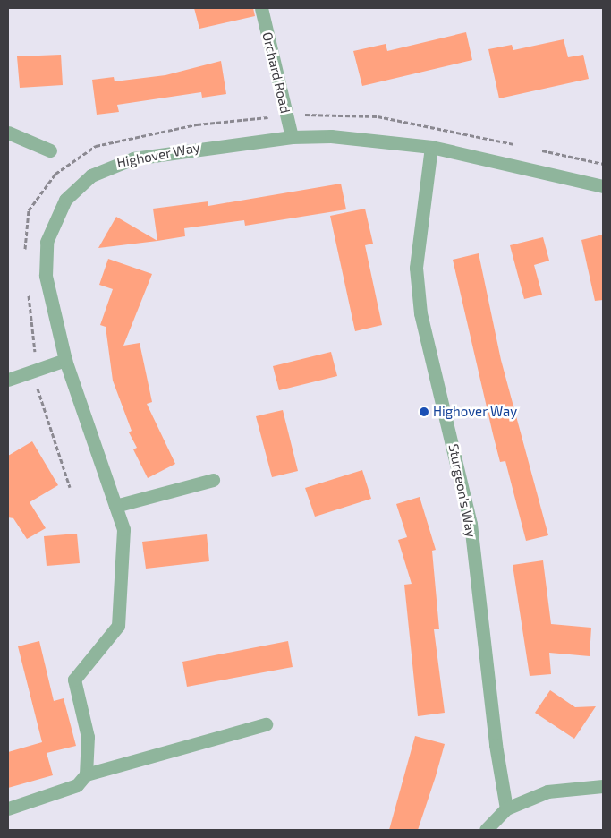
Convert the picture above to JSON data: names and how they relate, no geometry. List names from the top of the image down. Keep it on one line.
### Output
{"streets":{"street":["Orchard Road","Highover Way","Sturgeon's Way"]},"crossings":[["Orchard Road","Highover Way"],["Highover Way","Sturgeon's Way"]],"places":["Highover Way"]}
